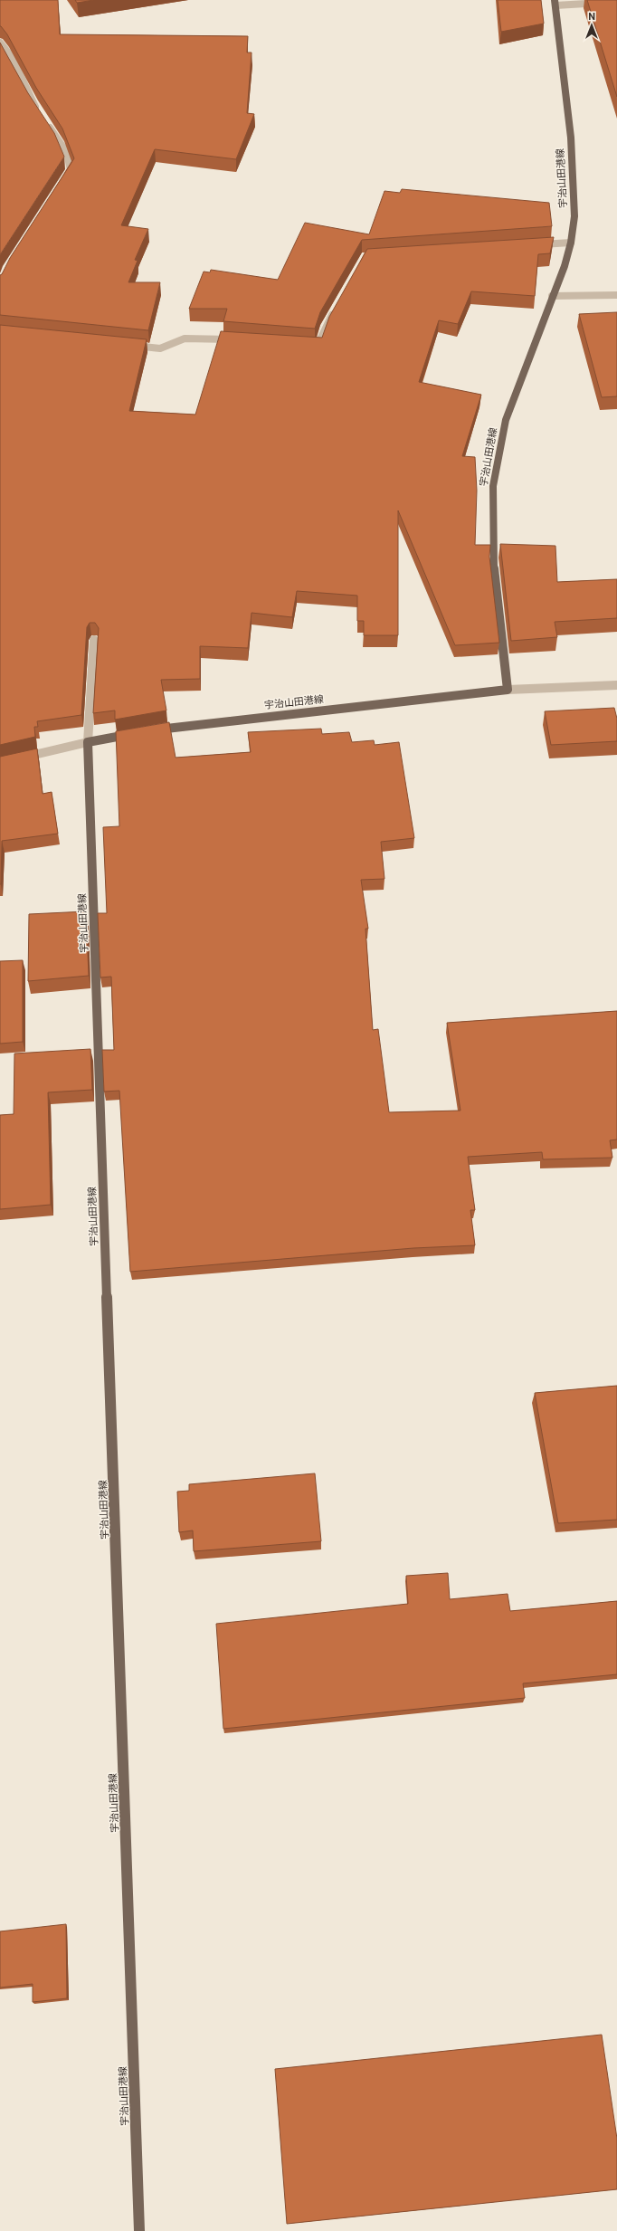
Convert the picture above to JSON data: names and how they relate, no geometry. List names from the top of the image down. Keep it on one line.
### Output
{"streets":{"main road":["宇治山田港線"]},"north":"top"}
